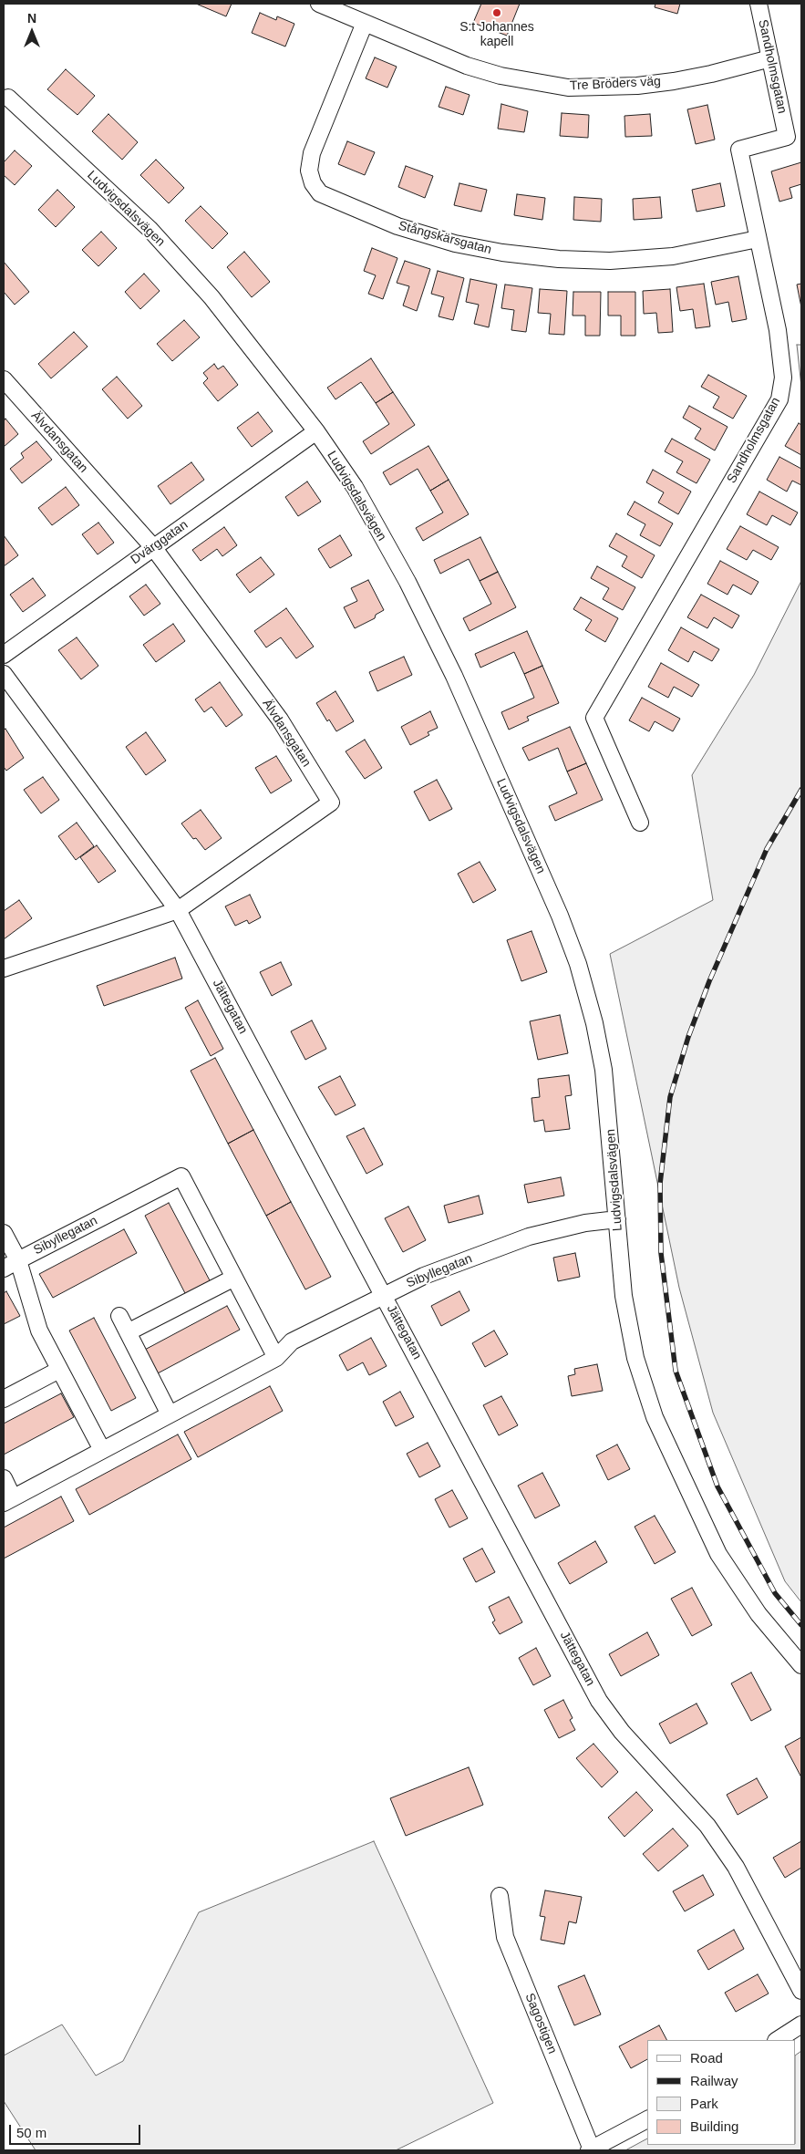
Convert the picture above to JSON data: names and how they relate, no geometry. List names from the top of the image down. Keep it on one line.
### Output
{"streets":{"street":["Sandholmsgatan","Tre Bröders väg","Ludvigsdalsvägen","Stångskärsgatan","Älvdansgatan","Dvärggatan","Jättegatan","Sibyllegatan","Sagostigen"]},"crossings":[["Sandholmsgatan","Tre Bröders väg"],["Sandholmsgatan","Stångskärsgatan"],["Tre Bröders väg","Stångskärsgatan"],["Ludvigsdalsvägen","Dvärggatan"],["Ludvigsdalsvägen","Sibyllegatan"],["Älvdansgatan","Dvärggatan"],["Älvdansgatan","Jättegatan"],["Jättegatan","Sibyllegatan"]],"places":["S:t Johannes kapell"],"legend":["Road","Railway","Park","Building"],"scale_bar":"50 m","north":"top"}
